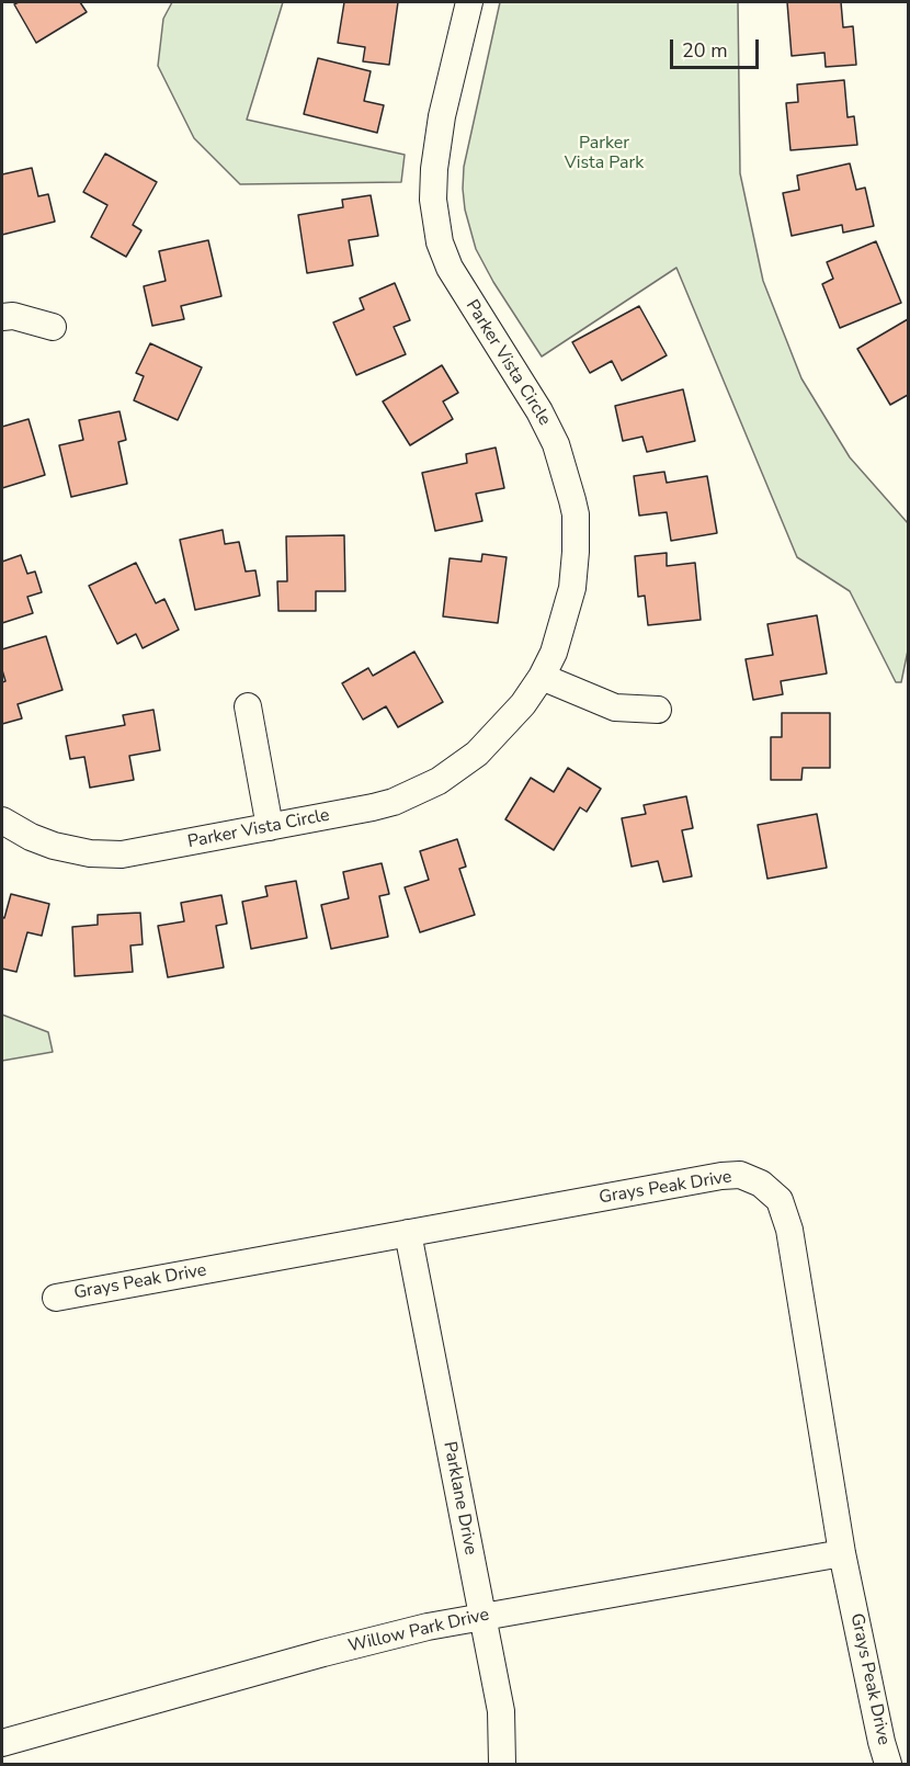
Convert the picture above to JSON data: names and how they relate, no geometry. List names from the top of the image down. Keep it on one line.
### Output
{"streets":{"street":["Parker Vista Circle","Grays Peak Drive","Parklane Drive","Willow Park Drive"]},"crossings":[["Grays Peak Drive","Parklane Drive"],["Grays Peak Drive","Willow Park Drive"],["Parklane Drive","Willow Park Drive"]],"parks":["Parker Vista Park"],"scale_bar":"20 m"}
